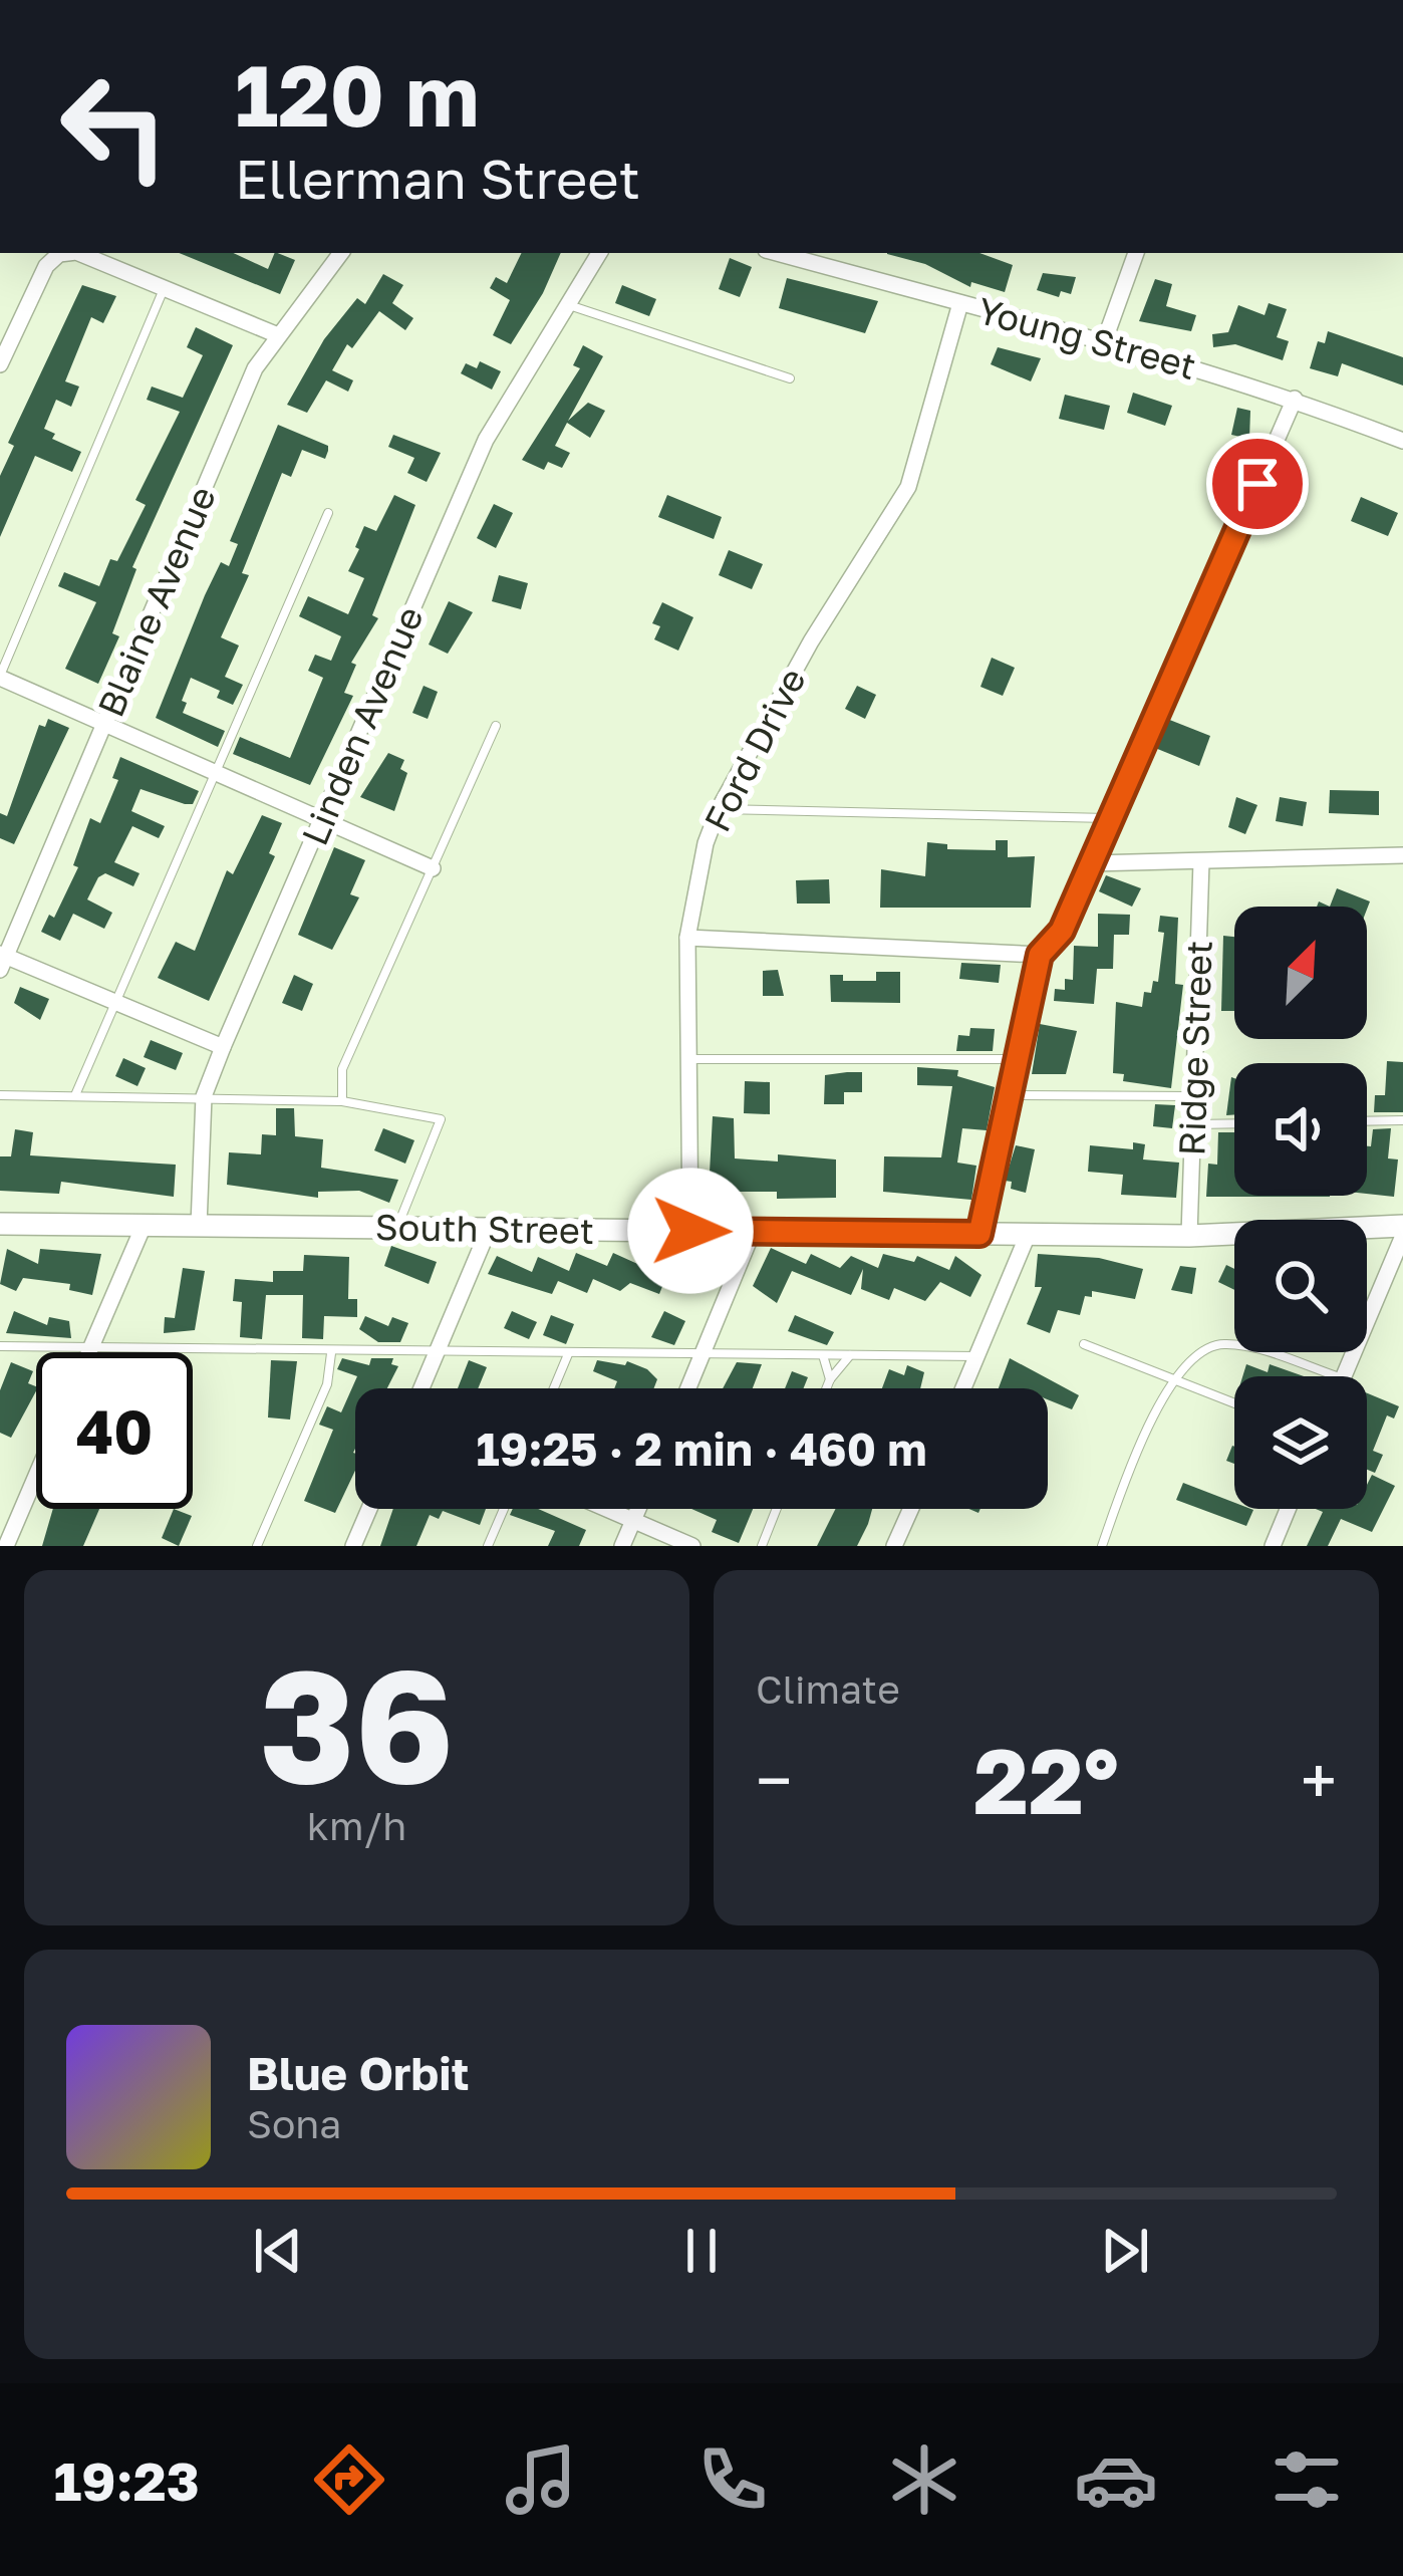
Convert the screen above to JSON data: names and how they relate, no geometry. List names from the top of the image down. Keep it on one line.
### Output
{"streets":{"street":["Young Street","Blaine Avenue","Linden Avenue","Ford Drive","Ridge Street","South Street"]},"crossings":[["Young Street","Ford Drive"],["Linden Avenue","South Street"],["Ford Drive","South Street"],["Ridge Street","South Street"]],"north":"top right","page":{"turn":["120 m","Ellerman Street"],"limit":"40","trip":"19:25 · 2 min · 460 m","tile":[["36","km/h"],"Climate"],"heat":["−","22°","+"],"song":["Blue Orbit","Sona"],"tabs":"19:23"}}
